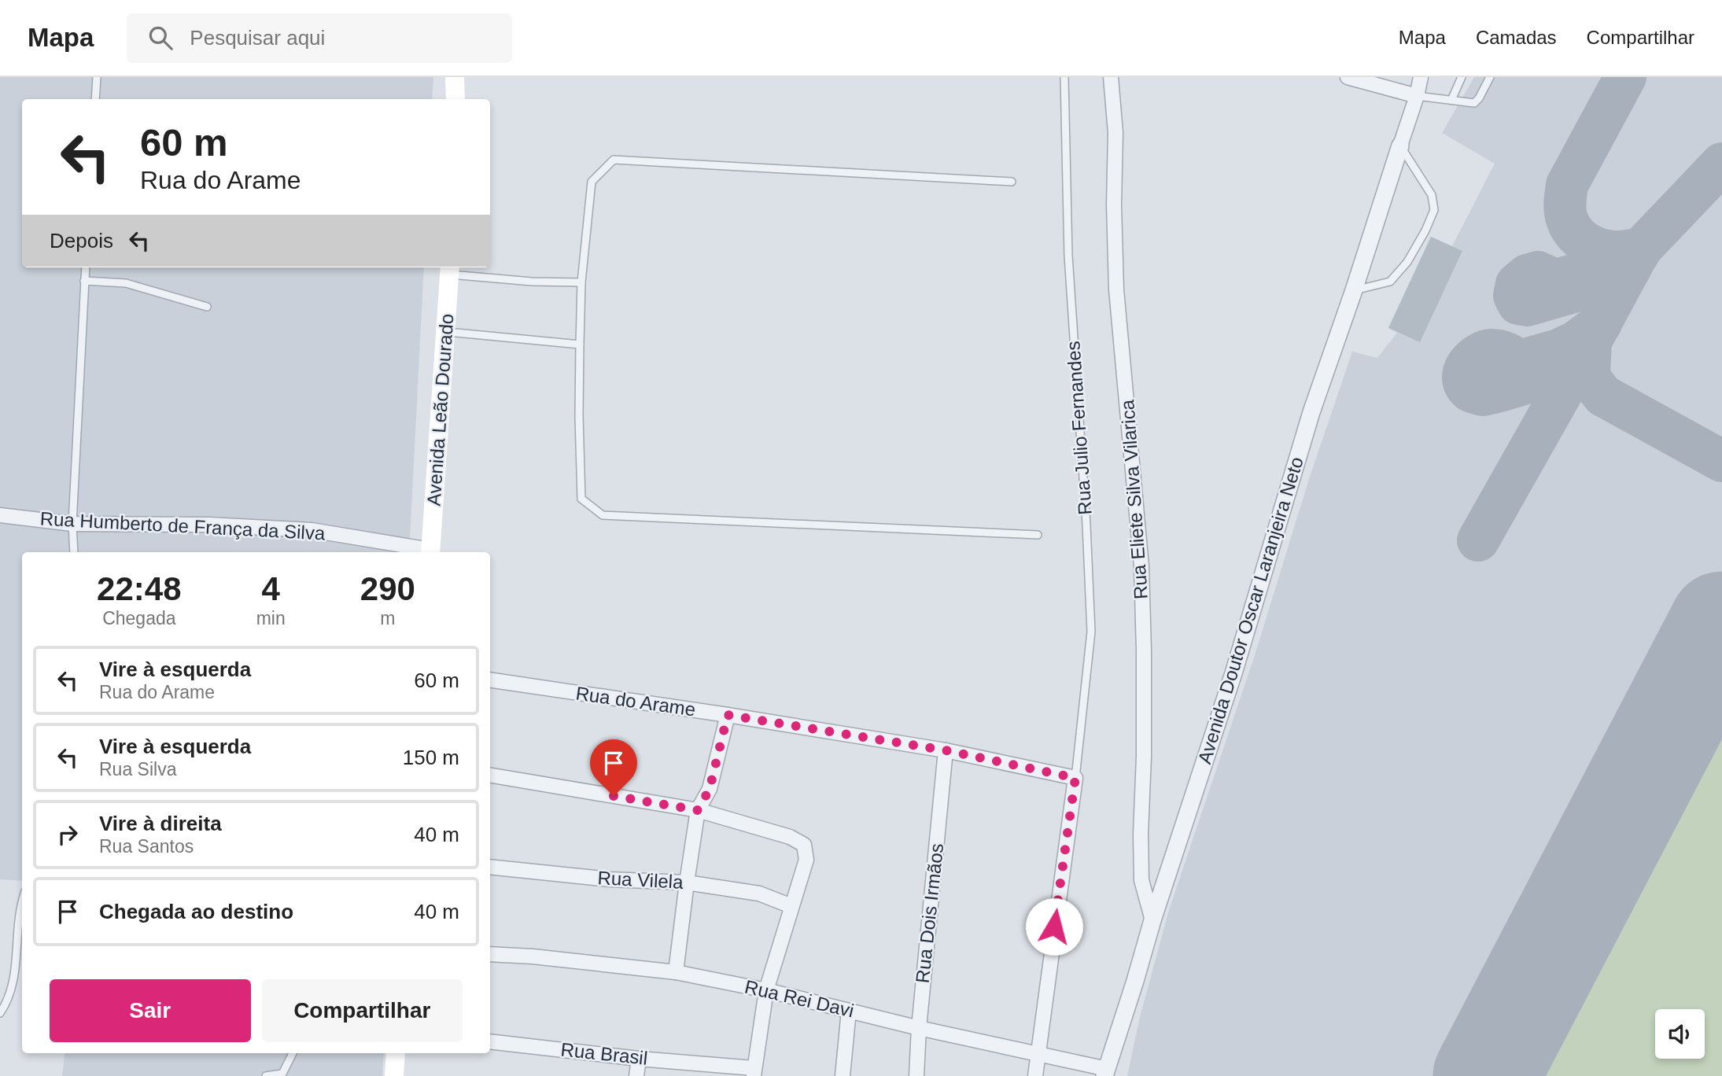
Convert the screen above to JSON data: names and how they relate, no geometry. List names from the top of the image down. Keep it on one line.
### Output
{"streets":{"main road":["Avenida Leão Dourado"],"street":["Rua Eliete Silva Vilarica","Rua Humberto de França da Silva","Avenida Doutor Oscar Laranjeira Neto","Rua do Arame","Rua Vilela","Rua Dois Irmãos","Rua Rei Davi","Rua Brasil"],"lane":["Rua Julio Fernandes"]},"crossings":[["Avenida Leão Dourado","Rua Humberto de França da Silva"],["Rua Julio Fernandes","Rua do Arame"],["Rua Eliete Silva Vilarica","Avenida Doutor Oscar Laranjeira Neto"],["Avenida Doutor Oscar Laranjeira Neto","Rua Rei Davi"],["Rua do Arame","Rua Dois Irmãos"],["Rua Dois Irmãos","Rua Rei Davi"]],"page":{"header":"Mapa","search":"Pesquisar aqui","nav":["Mapa","Camadas","Compartilhar"],"turn":["60 m","Rua do Arame"],"then":"Depois","eta":["22:48","Chegada","4","min","290","m"],"list":[{"name":"Vire à esquerda","note":"Rua do Arame","value":"60 m"},{"name":"Vire à esquerda","note":"Rua Silva","value":"150 m"},{"name":"Vire à direita","note":"Rua Santos","value":"40 m"},{"name":"Chegada ao destino","value":"40 m"}],"buttons":["Sair","Compartilhar"]}}
